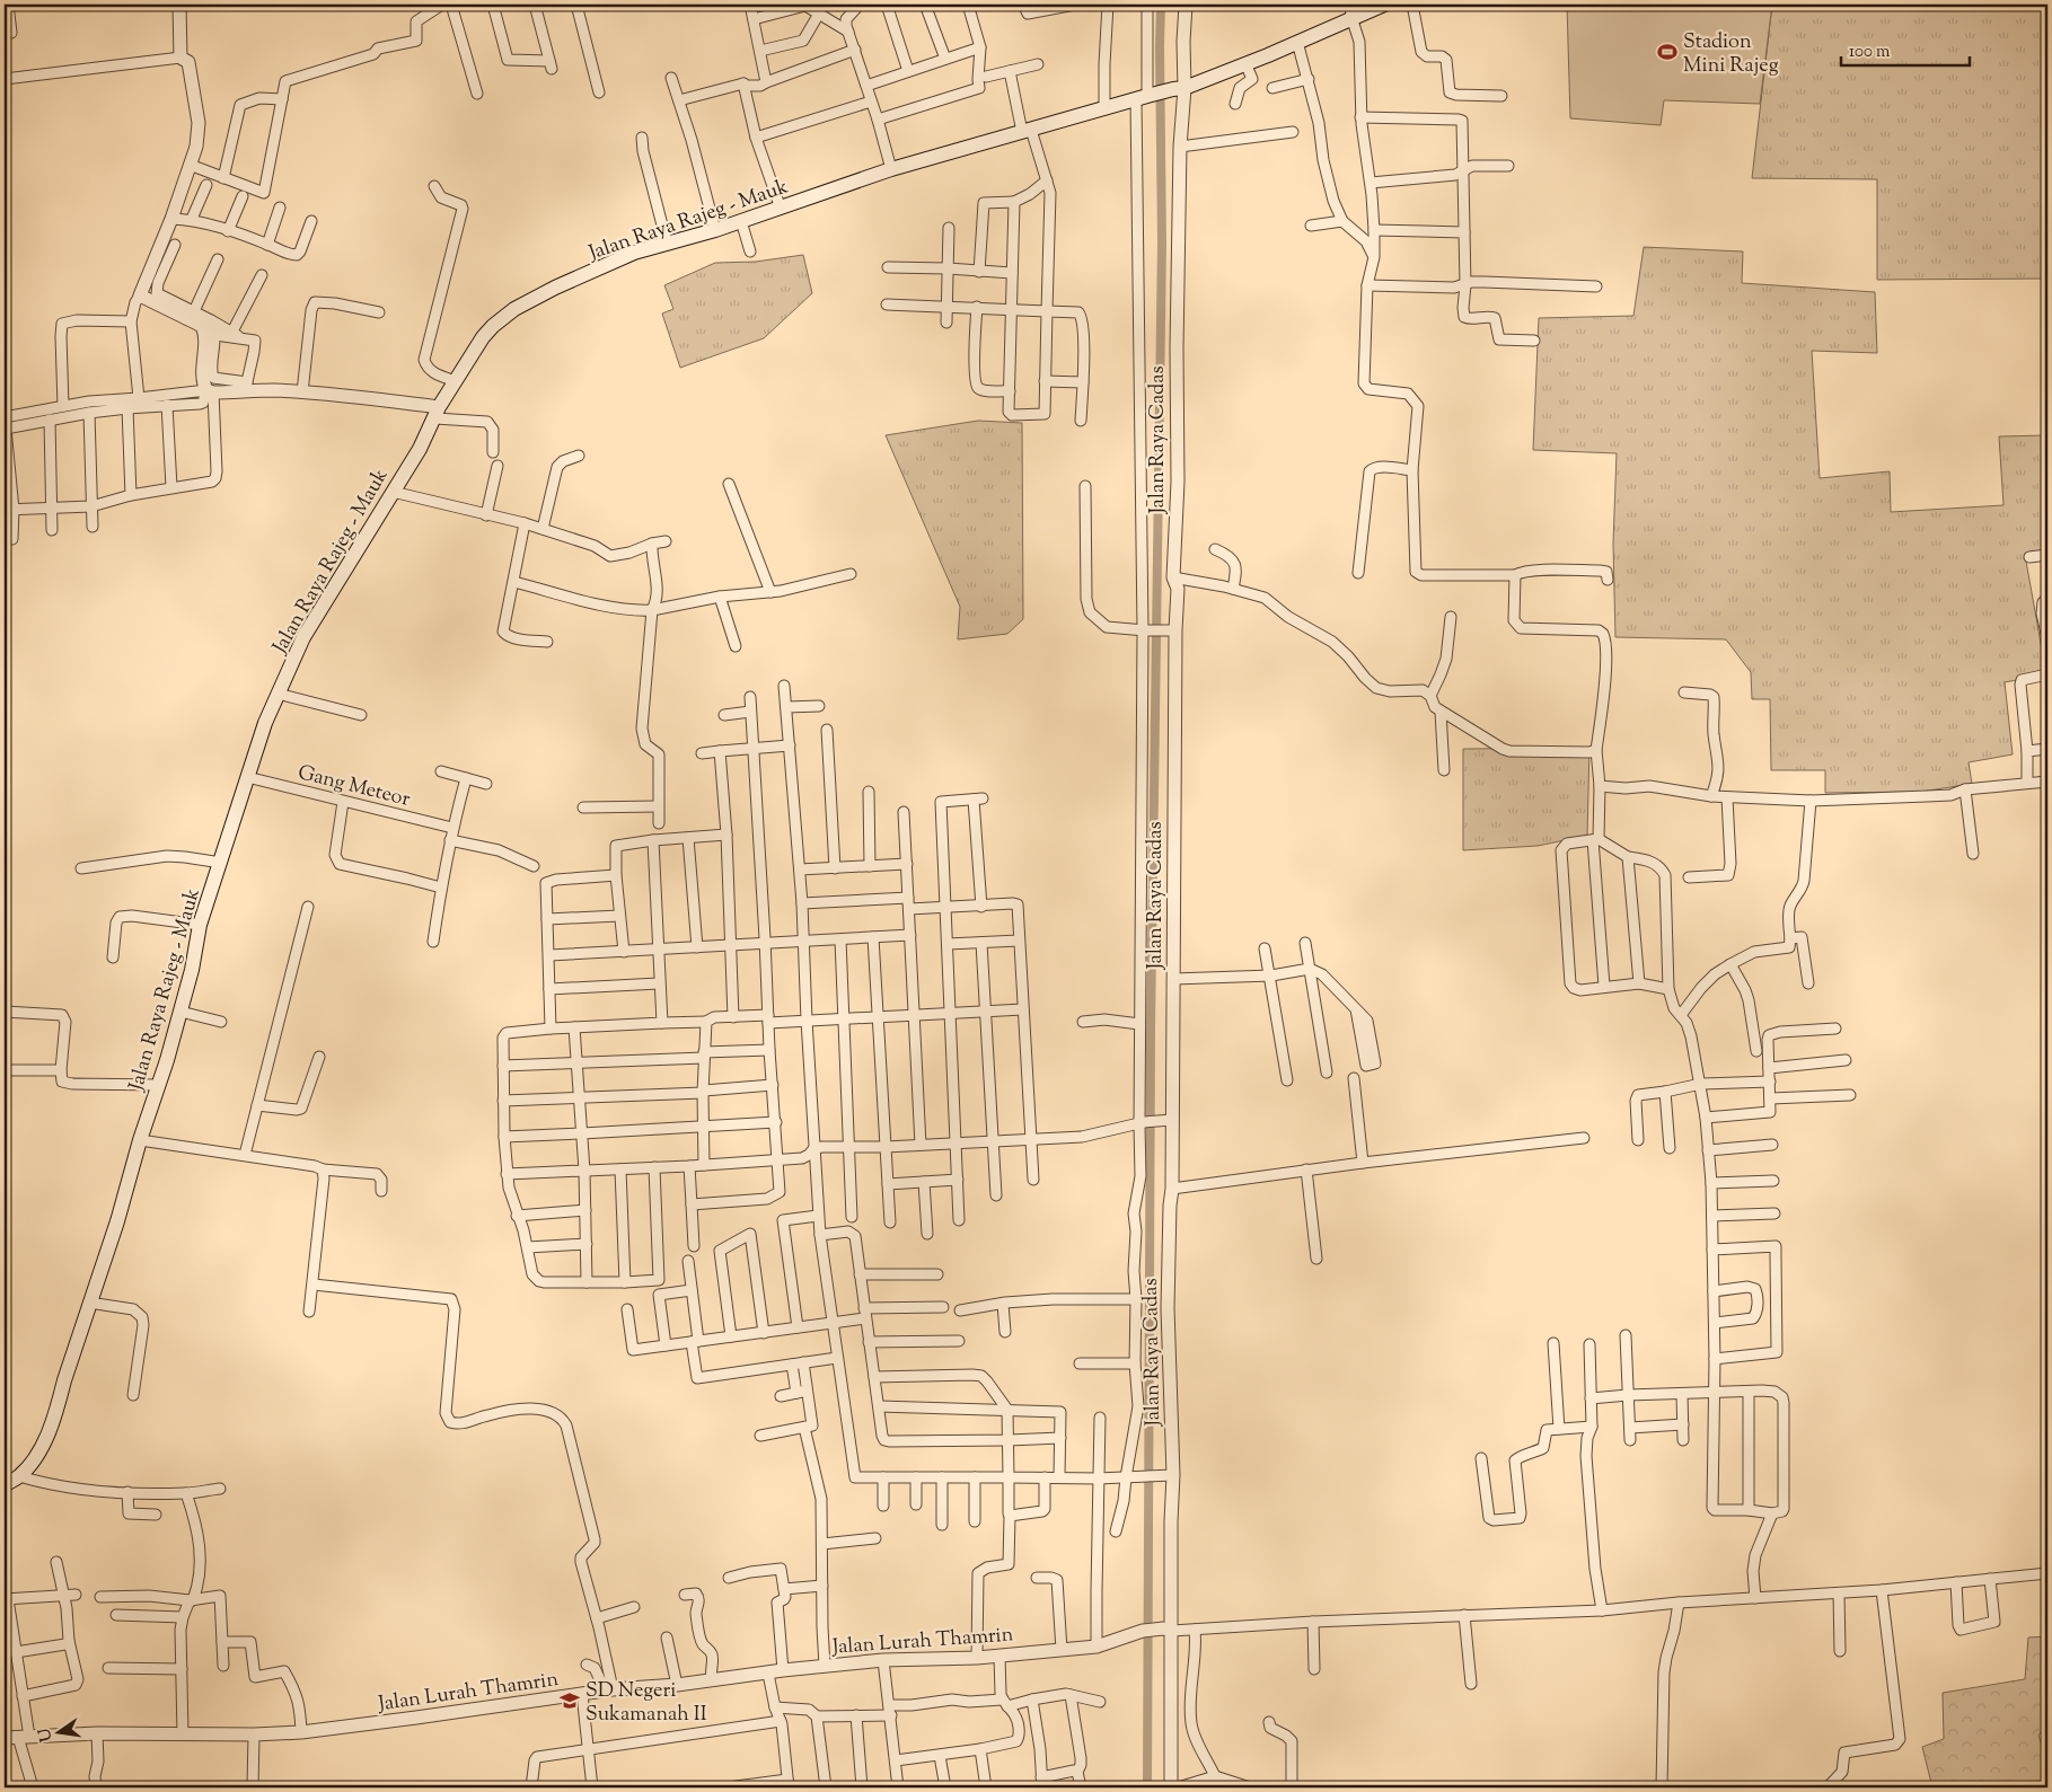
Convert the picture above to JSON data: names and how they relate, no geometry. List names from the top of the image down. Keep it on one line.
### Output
{"streets":{"main road":["Jalan Raya Rajeg - Mauk"],"street":["Jalan Raya Cadas","Gang Meteor","Jalan Lurah Thamrin"]},"crossings":[["Jalan Raya Rajeg - Mauk","Jalan Raya Cadas"],["Jalan Raya Rajeg - Mauk","Gang Meteor"],["Jalan Raya Cadas","Jalan Lurah Thamrin"]],"places":{"sports":["Stadion Mini Rajeg"],"school or university":["SD Negeri Sukamanah II"]},"scale_bar":"100 m","north":"left"}
